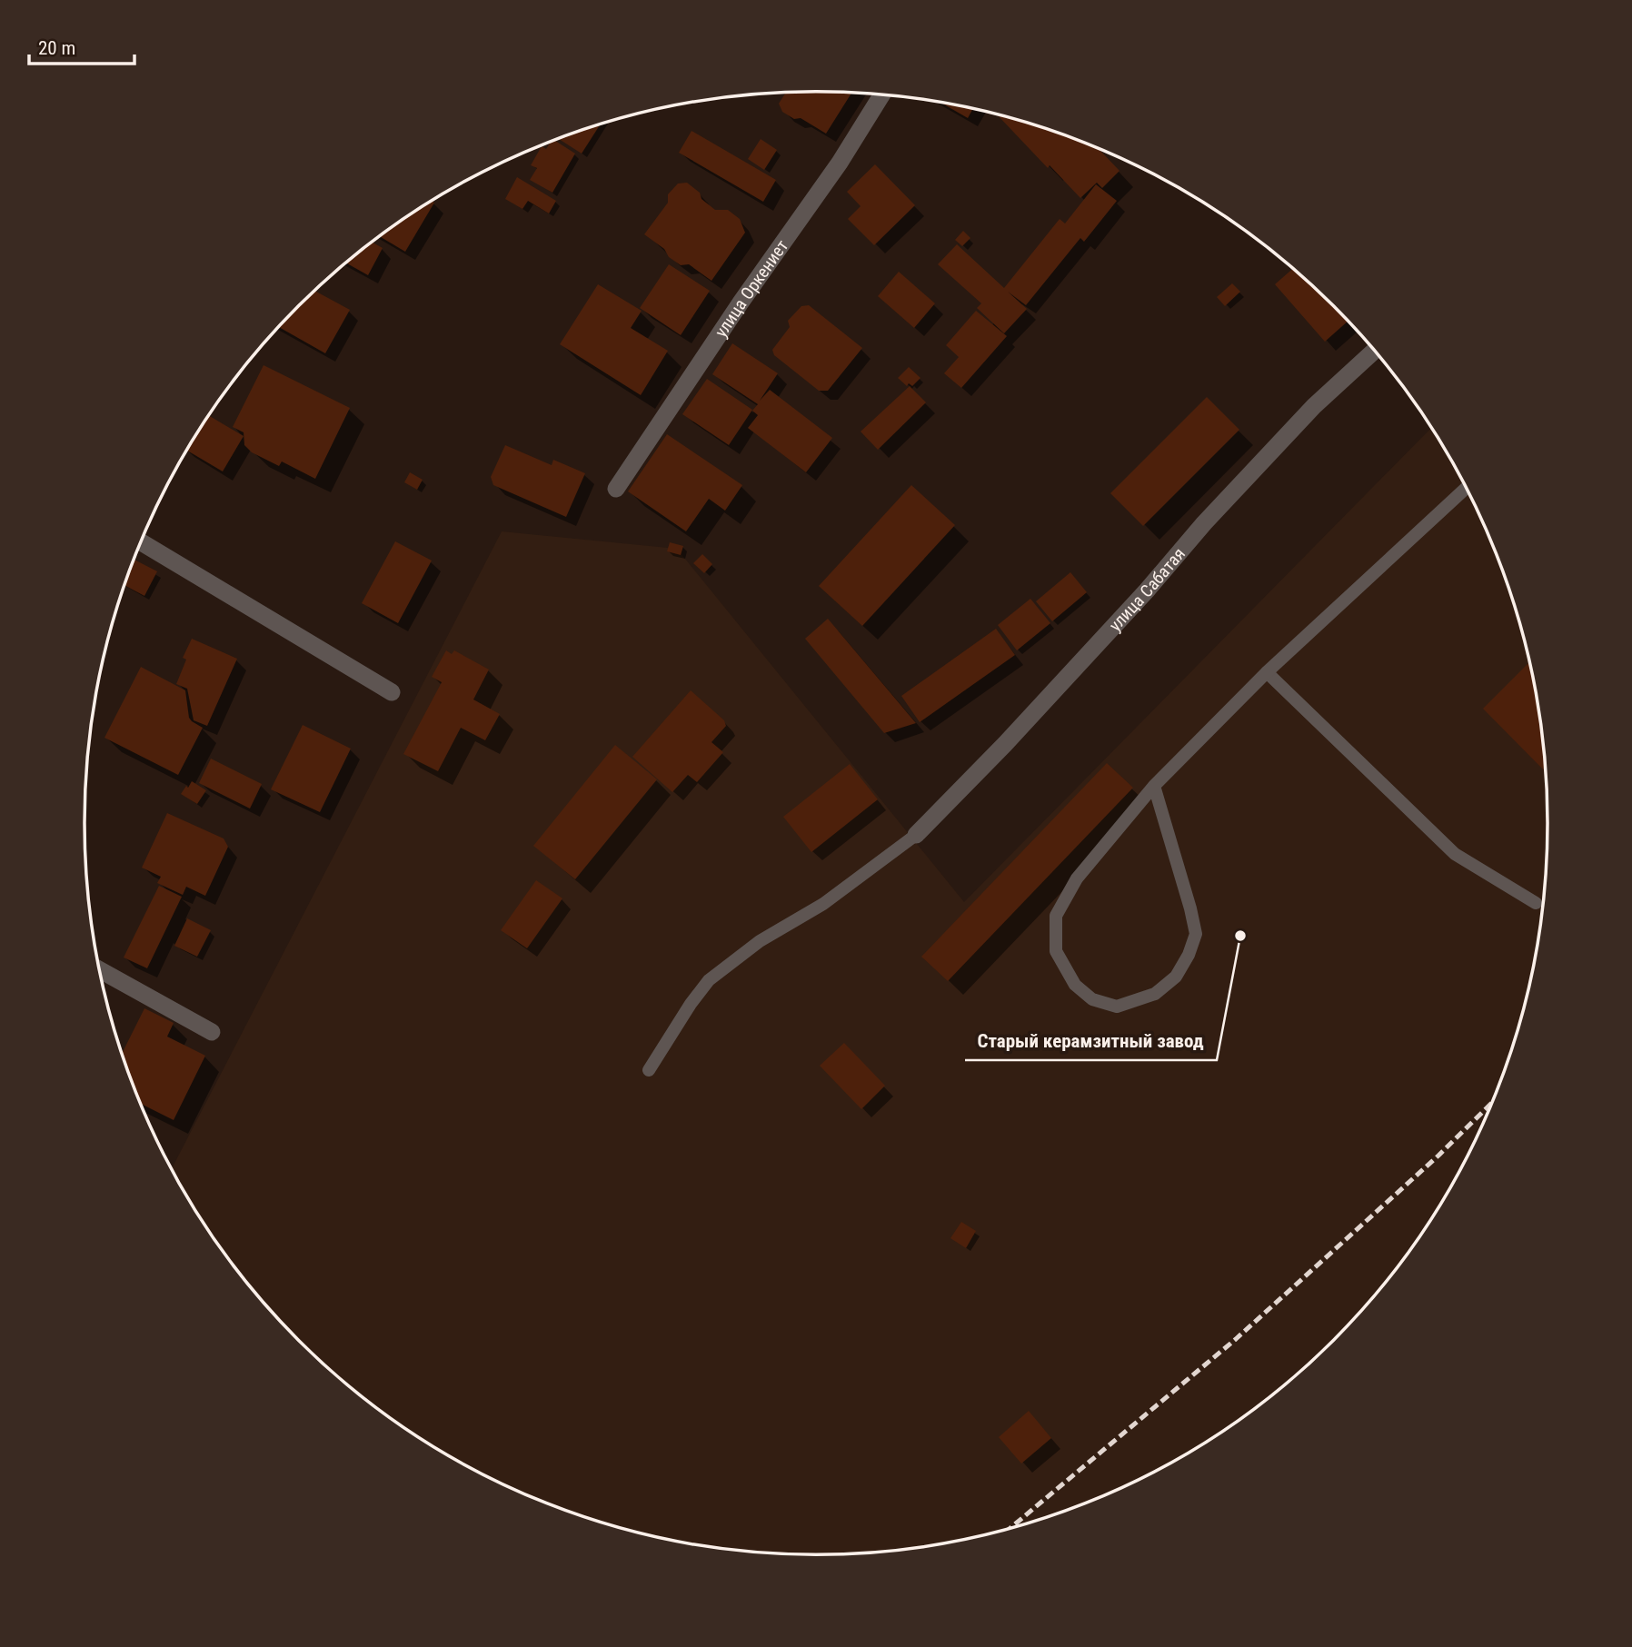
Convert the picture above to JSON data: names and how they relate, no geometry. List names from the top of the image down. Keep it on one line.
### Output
{"streets":{"street":["улица Оркениет","улица Сабатая"]},"places":["Старый керамзитный завод"],"scale_bar":"20 m"}
